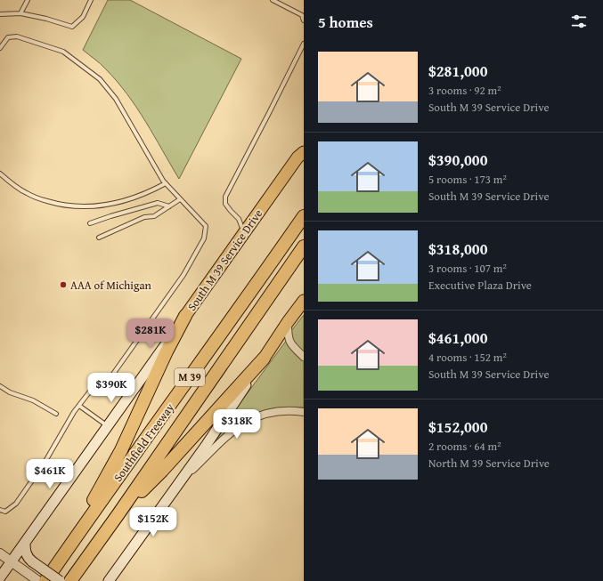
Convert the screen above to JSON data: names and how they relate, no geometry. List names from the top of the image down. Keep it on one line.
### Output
{"streets":{"highway":["M 39","Southfield Freeway"],"main road":["South M 39 Service Drive"]},"places":["AAA of Michigan"],"page":{"heading":"5 homes","list":[{"name":"$281,000","note":"3 rooms · 92 m² · South M 39 Service Drive"},{"name":"$390,000","note":"5 rooms · 173 m² · South M 39 Service Drive"},{"name":"$318,000","note":"3 rooms · 107 m² · Executive Plaza Drive"},{"name":"$461,000","note":"4 rooms · 152 m² · South M 39 Service Drive"},{"name":"$152,000","note":"2 rooms · 64 m² · North M 39 Service Drive"}],"price":["$281K","$390K","$318K","$461K","$152K"]}}
